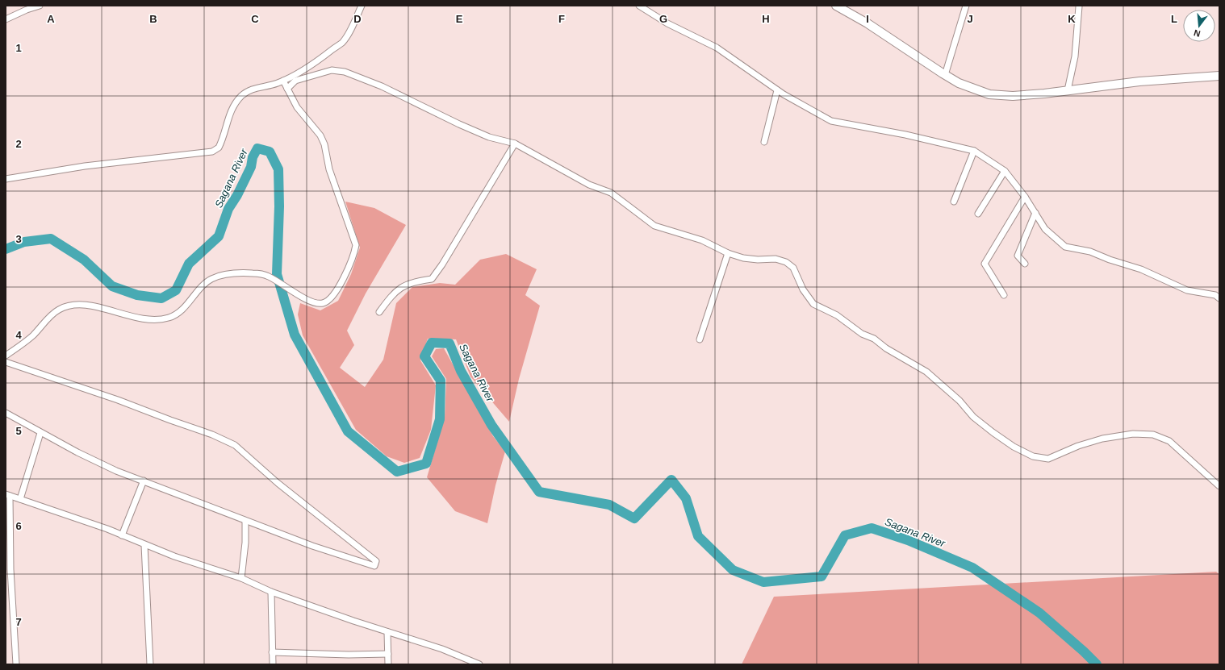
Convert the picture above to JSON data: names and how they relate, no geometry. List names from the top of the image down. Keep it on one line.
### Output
{"water":["Sagana River"],"north":"bottom","grid":{"columns":["A","B","C","D","E","F","G","H","I","J","K","L"],"rows":["1","2","3","4","5","6","7"]}}
